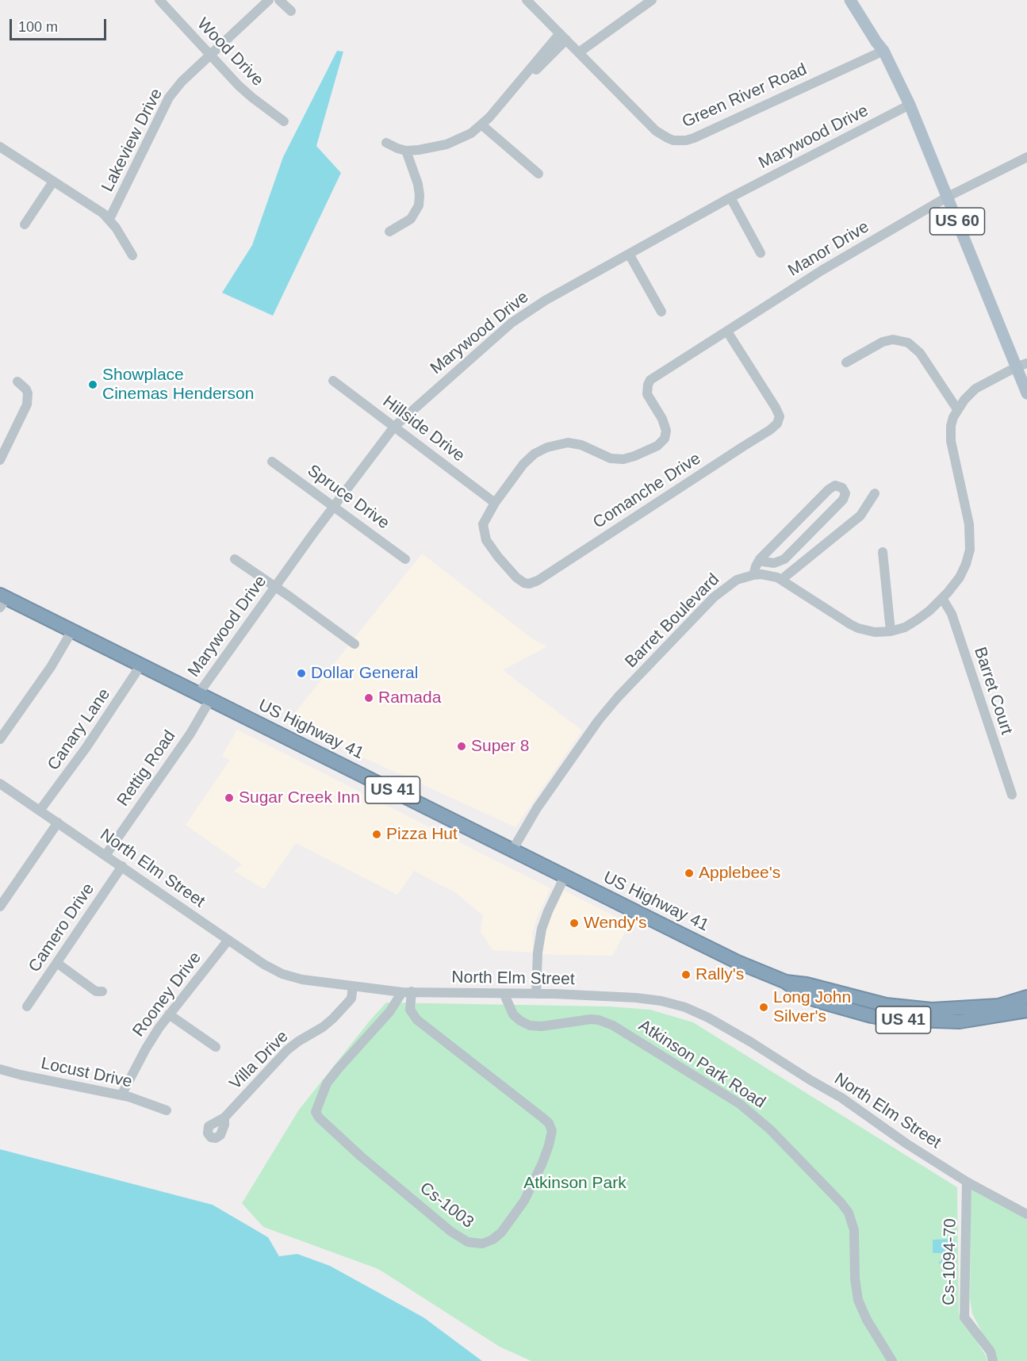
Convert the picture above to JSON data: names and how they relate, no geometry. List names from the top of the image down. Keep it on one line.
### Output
{"streets":{"highway":["US Highway 41","US 41"],"main road":["US 60"],"street":["Wood Drive","Green River Road","Marywood Drive","Lakeview Drive","Manor Drive","Hillside Drive","Comanche Drive","Spruce Drive","Barret Boulevard","Barret Court","Canary Lane","Rettig Road","North Elm Street","Camero Drive","Rooney Drive","Villa Drive","Atkinson Park Road","Locust Drive","Cs-1003","Cs-1094-70"]},"crossings":[["Wood Drive","Lakeview Drive"],["Green River Road","US 60"],["Marywood Drive","US 60"],["Marywood Drive","Hillside Drive"],["Marywood Drive","Spruce Drive"],["Marywood Drive","US Highway 41"],["Marywood Drive","Rettig Road"],["US 60","Manor Drive"],["Manor Drive","Hillside Drive"],["Manor Drive","Comanche Drive"],["Hillside Drive","Comanche Drive"],["Barret Boulevard","US Highway 41"],["Canary Lane","US Highway 41"],["Canary Lane","North Elm Street"],["US Highway 41","Rettig Road"],["US Highway 41","US 41"],["Rettig Road","North Elm Street"],["North Elm Street","Camero Drive"],["North Elm Street","Rooney Drive"],["North Elm Street","Villa Drive"],["North Elm Street","Atkinson Park Road"],["North Elm Street","Cs-1003"],["North Elm Street","Cs-1094-70"],["Rooney Drive","Locust Drive"]],"parks":["Atkinson Park"],"places":["Showplace Cinemas Henderson","Dollar General","Ramada","Super 8","Sugar Creek Inn","Pizza Hut","Applebee's","Wendy's","Rally's","Long John Silver's"],"scale_bar":"100 m"}
